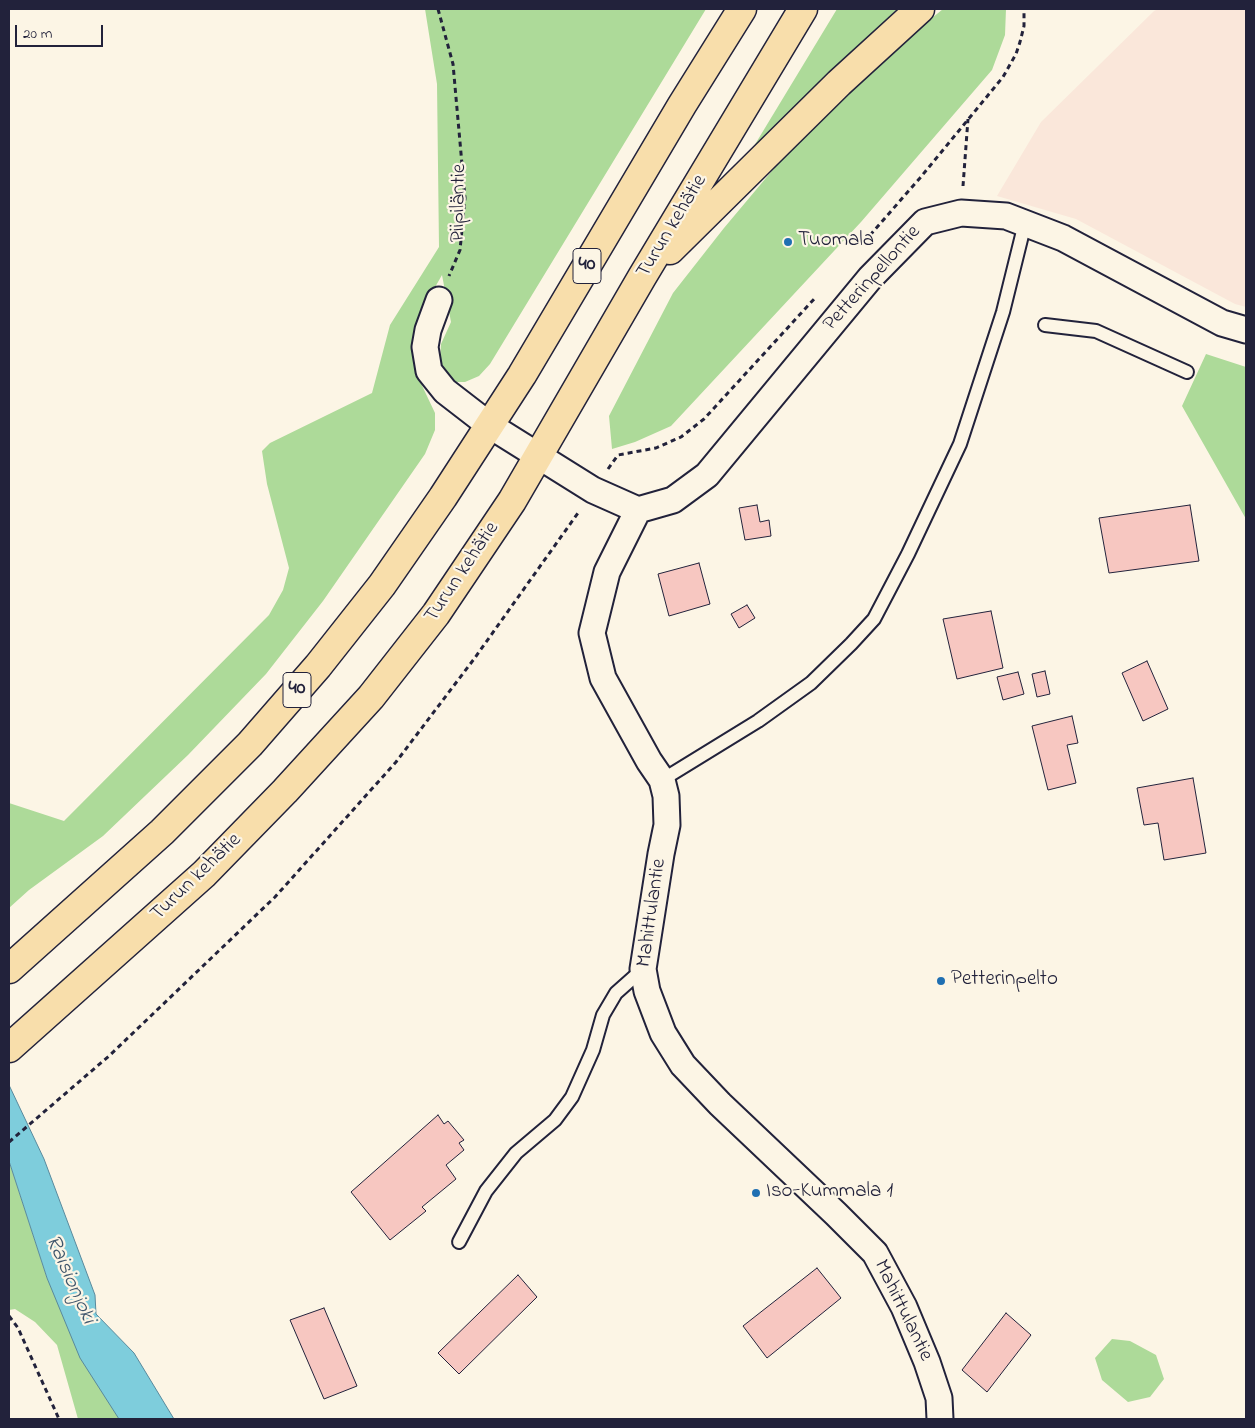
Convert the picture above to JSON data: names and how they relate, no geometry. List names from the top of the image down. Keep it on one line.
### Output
{"streets":{"highway":["Turun kehätie","40"],"street":["Petterinpellontie","Mahittulantie"],"path":["Piipiläntie"]},"crossings":[["Petterinpellontie","Mahittulantie"]],"water":["Raisionjoki"],"places":["Tuomala","Petterinpelto","Iso-Kummala 1"],"scale_bar":"20 m"}
